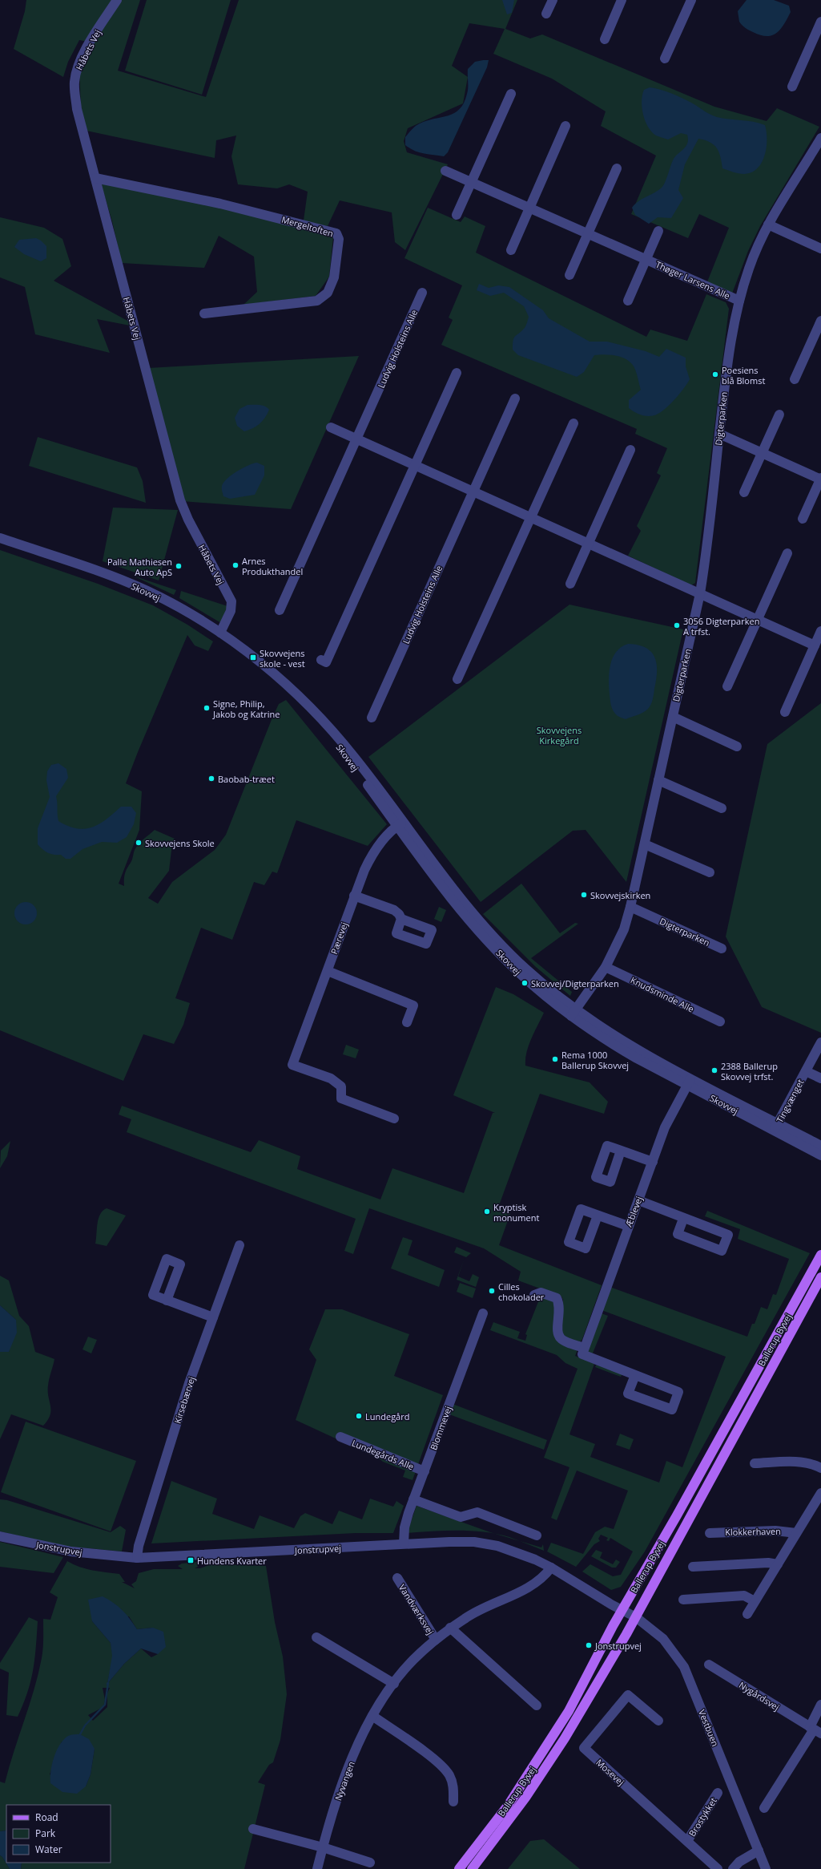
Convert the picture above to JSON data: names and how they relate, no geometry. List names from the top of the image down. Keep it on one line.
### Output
{"streets":{"main road":["Ballerup Byvej"],"street":["Håbets Vej","Mergeltoften","Thøger Larsens Alle","Ludvig Holsteins Alle","Digterparken","Skovvej","Pærevej","Knudsminde Alle","Tingvænget","Æblevej","Kirsebærvej","Blommevej","Lundegårds Alle","Klokkerhaven","Jonstrupvej","Vandværksvej","Nygårdsvej","Vestbuen","Mosevej","Nyvangen","Brostykket"]},"crossings":[["Håbets Vej","Mergeltoften"],["Håbets Vej","Skovvej"],["Thøger Larsens Alle","Digterparken"],["Digterparken","Skovvej"],["Digterparken","Knudsminde Alle"],["Skovvej","Pærevej"],["Skovvej","Tingvænget"],["Skovvej","Æblevej"],["Ballerup Byvej","Jonstrupvej"],["Ballerup Byvej","Vestbuen"],["Kirsebærvej","Jonstrupvej"],["Blommevej","Lundegårds Alle"],["Blommevej","Jonstrupvej"],["Jonstrupvej","Vestbuen"],["Jonstrupvej","Nyvangen"],["Vandværksvej","Nyvangen"],["Mosevej","Brostykket"]],"parks":["Skovvejens Kirkegård"],"places":{"other":["Poesiens blå Blomst","Arnes Produkthandel","Palle Mathiesen Auto ApS","3056 Digterparken A trfst.","Signe, Philip, Jakob og Katrine","Baobab-træet","Skovvejens Skole","Skovvejskirken","Skovvej/Digterparken","Rema 1000 Ballerup Skovvej","2388 Ballerup Skovvej trfst.","Kryptisk monument","Cilles chokolader","Lundegård","Jonstrupvej"],"transit":["Skovvejens skole - vest","Hundens Kvarter"]},"legend":["Road","Park","Water"]}
